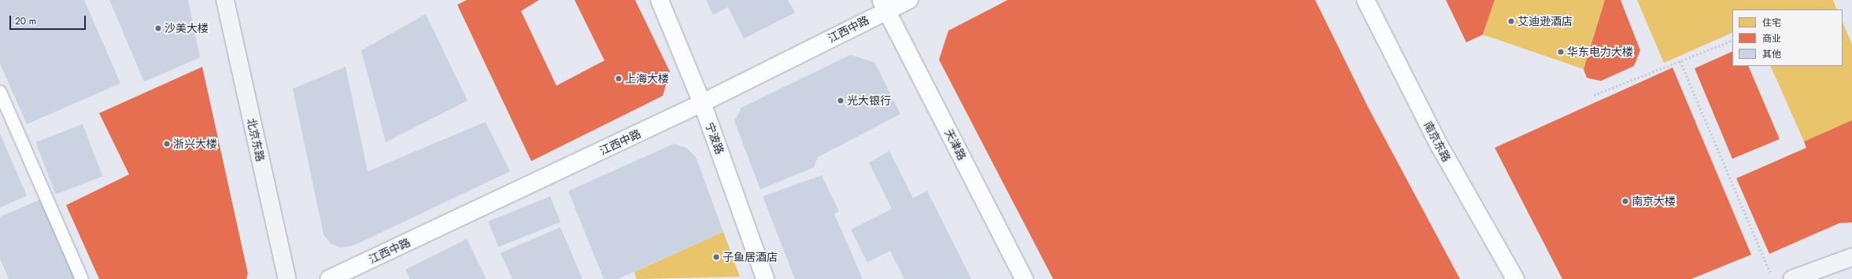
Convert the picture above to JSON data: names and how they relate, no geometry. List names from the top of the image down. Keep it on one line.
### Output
{"streets":{"main road":["北京东路"],"street":["江西中路","宁波路","南京东路","天津路"]},"crossings":[["江西中路","宁波路"],["江西中路","天津路"]],"places":["艾迪逊酒店","沙美大楼","华东电力大楼","上海大楼","光大银行","浙兴大楼","南京大楼","子鱼居酒店"],"legend":["住宅","商业","其他"],"scale_bar":"20 m"}
